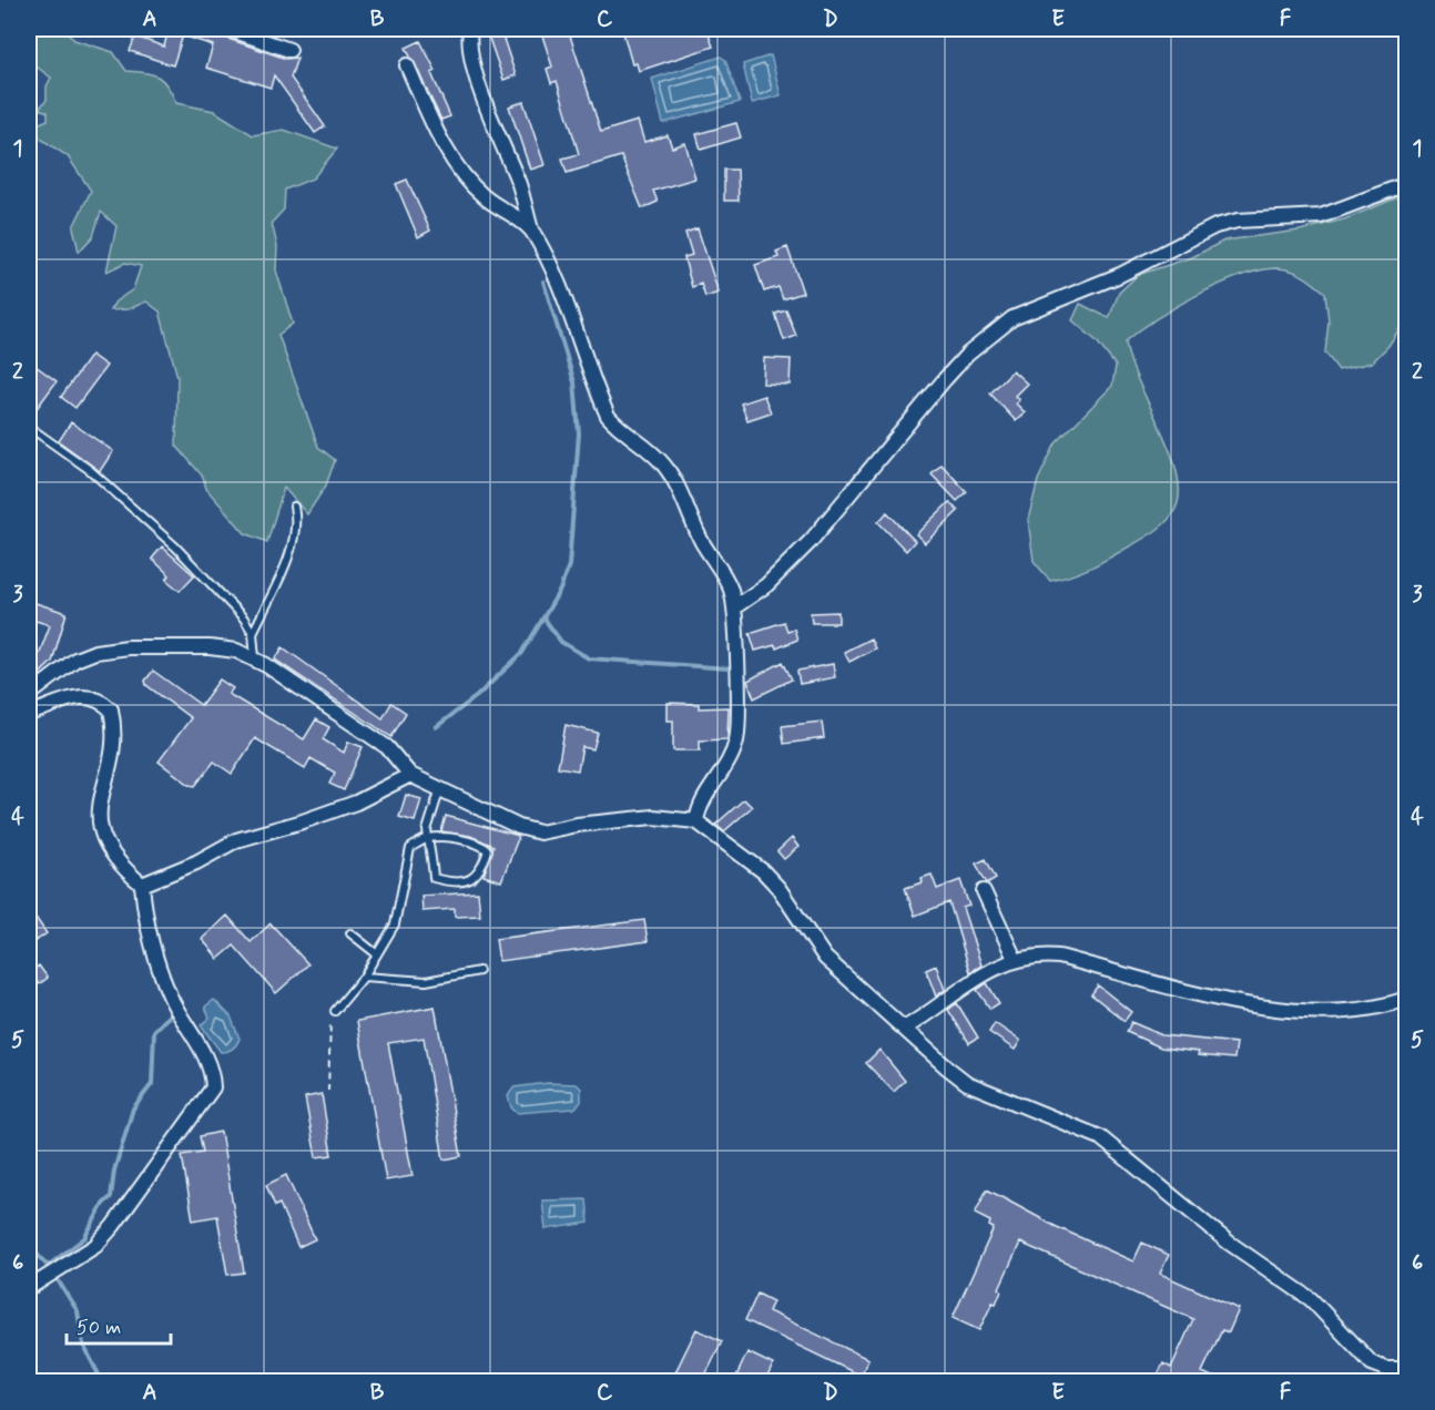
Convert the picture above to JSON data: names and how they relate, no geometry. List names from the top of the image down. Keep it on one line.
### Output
{"scale_bar":"50 m","grid":{"columns":["A","B","C","D","E","F"],"rows":["1","2","3","4","5","6"]}}
